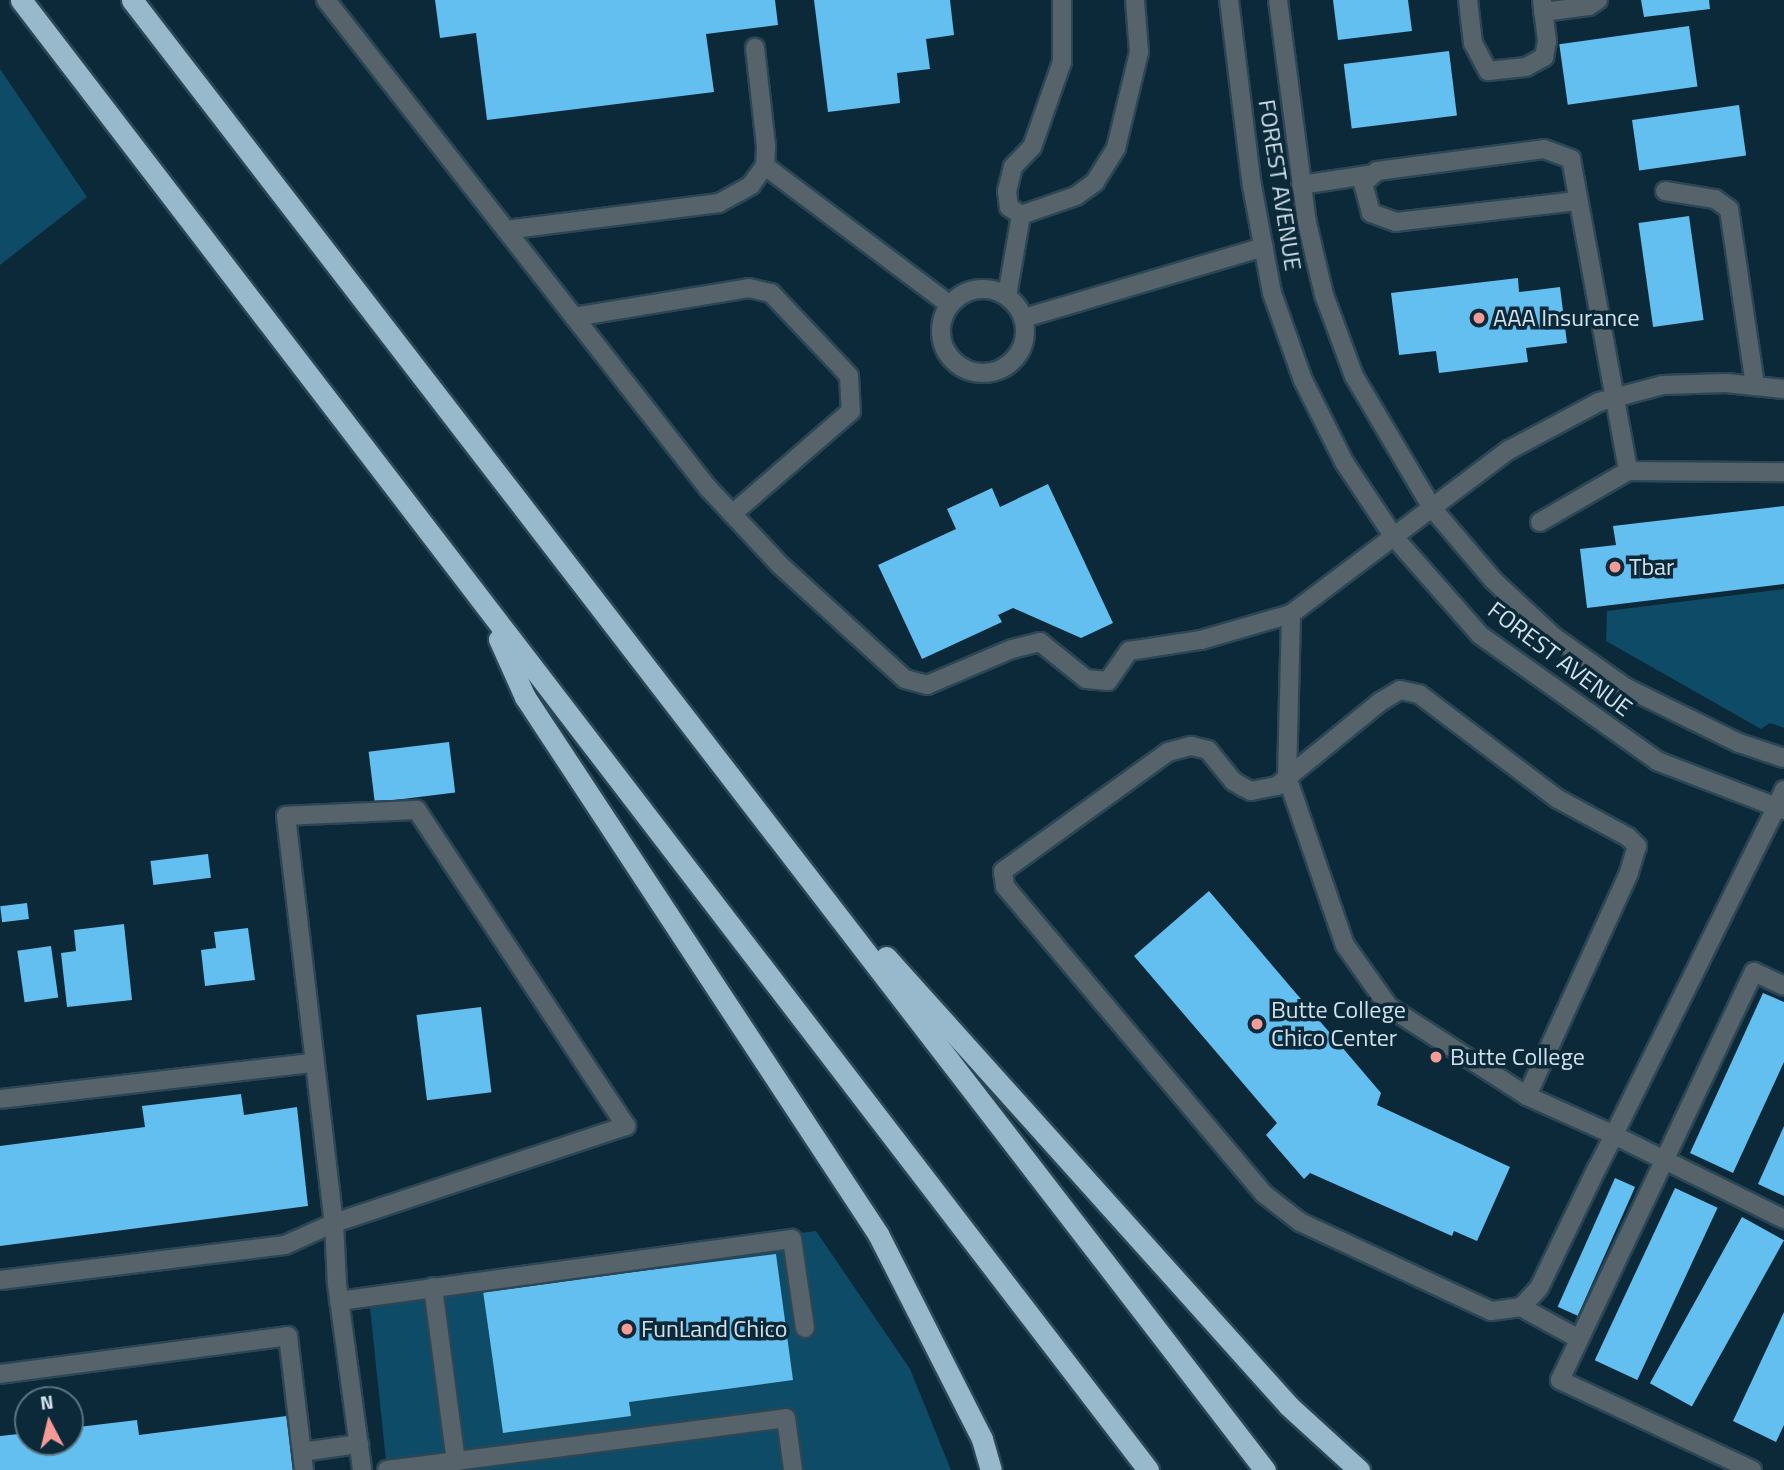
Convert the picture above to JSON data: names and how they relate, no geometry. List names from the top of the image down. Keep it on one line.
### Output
{"streets":{"street":["FOREST AVENUE"]},"places":["AAA Insurance","Tbar","Butte College Chico Center","Butte College","FunLand Chico"],"north":"top"}
